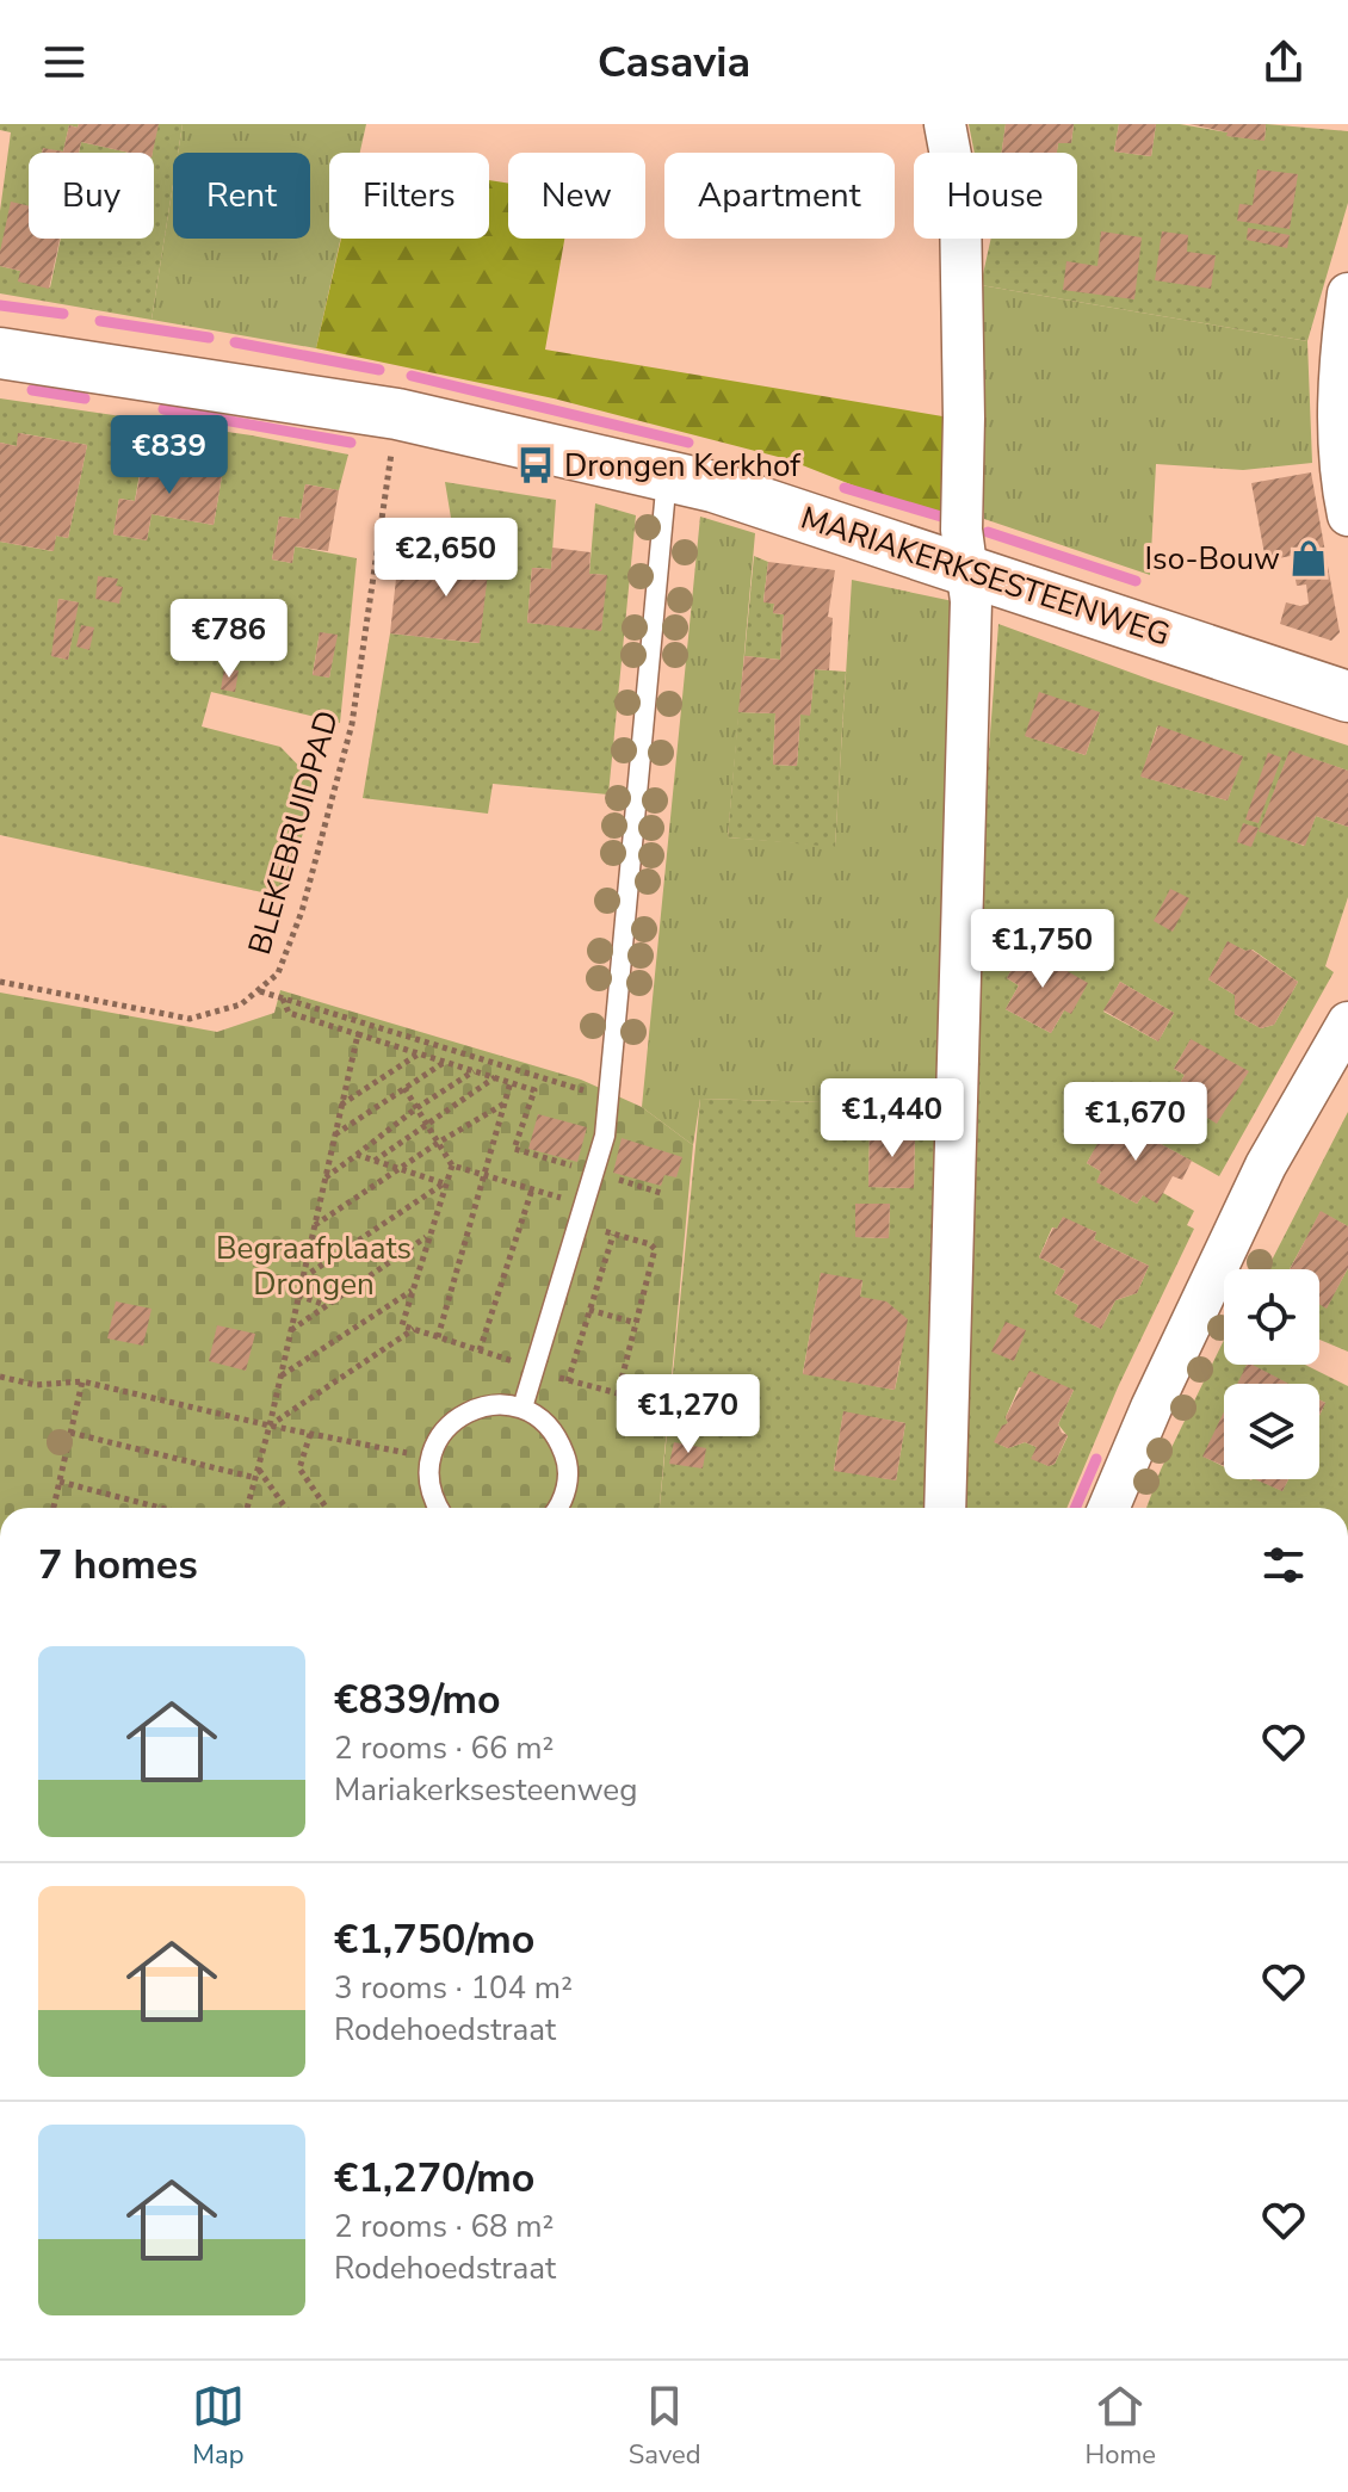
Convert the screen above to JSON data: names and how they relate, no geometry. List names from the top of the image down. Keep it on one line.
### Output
{"streets":{"street":["MARIAKERKSESTEENWEG"],"path":["BLEKEBRUIDPAD"]},"crossings":[["MARIAKERKSESTEENWEG","BLEKEBRUIDPAD"]],"parks":["Begraafplaats Drongen"],"places":{"bus stop":["Drongen Kerkhof"],"shop":["Iso-Bouw"]},"page":{"header":"Casavia","chip":["Buy","Rent","Filters","New","Apartment","House"],"price":["€839","€2,650","€786","€1,750","€1,440","€1,670","€1,270"],"heading":"7 homes","list":[{"name":"€839/mo","note":"2 rooms · 66 m² · Mariakerksesteenweg"},{"name":"€1,750/mo","note":"3 rooms · 104 m² · Rodehoedstraat"},{"name":"€1,270/mo","note":"2 rooms · 68 m² · Rodehoedstraat"}],"tabs":["Map","Saved","Home"]}}
